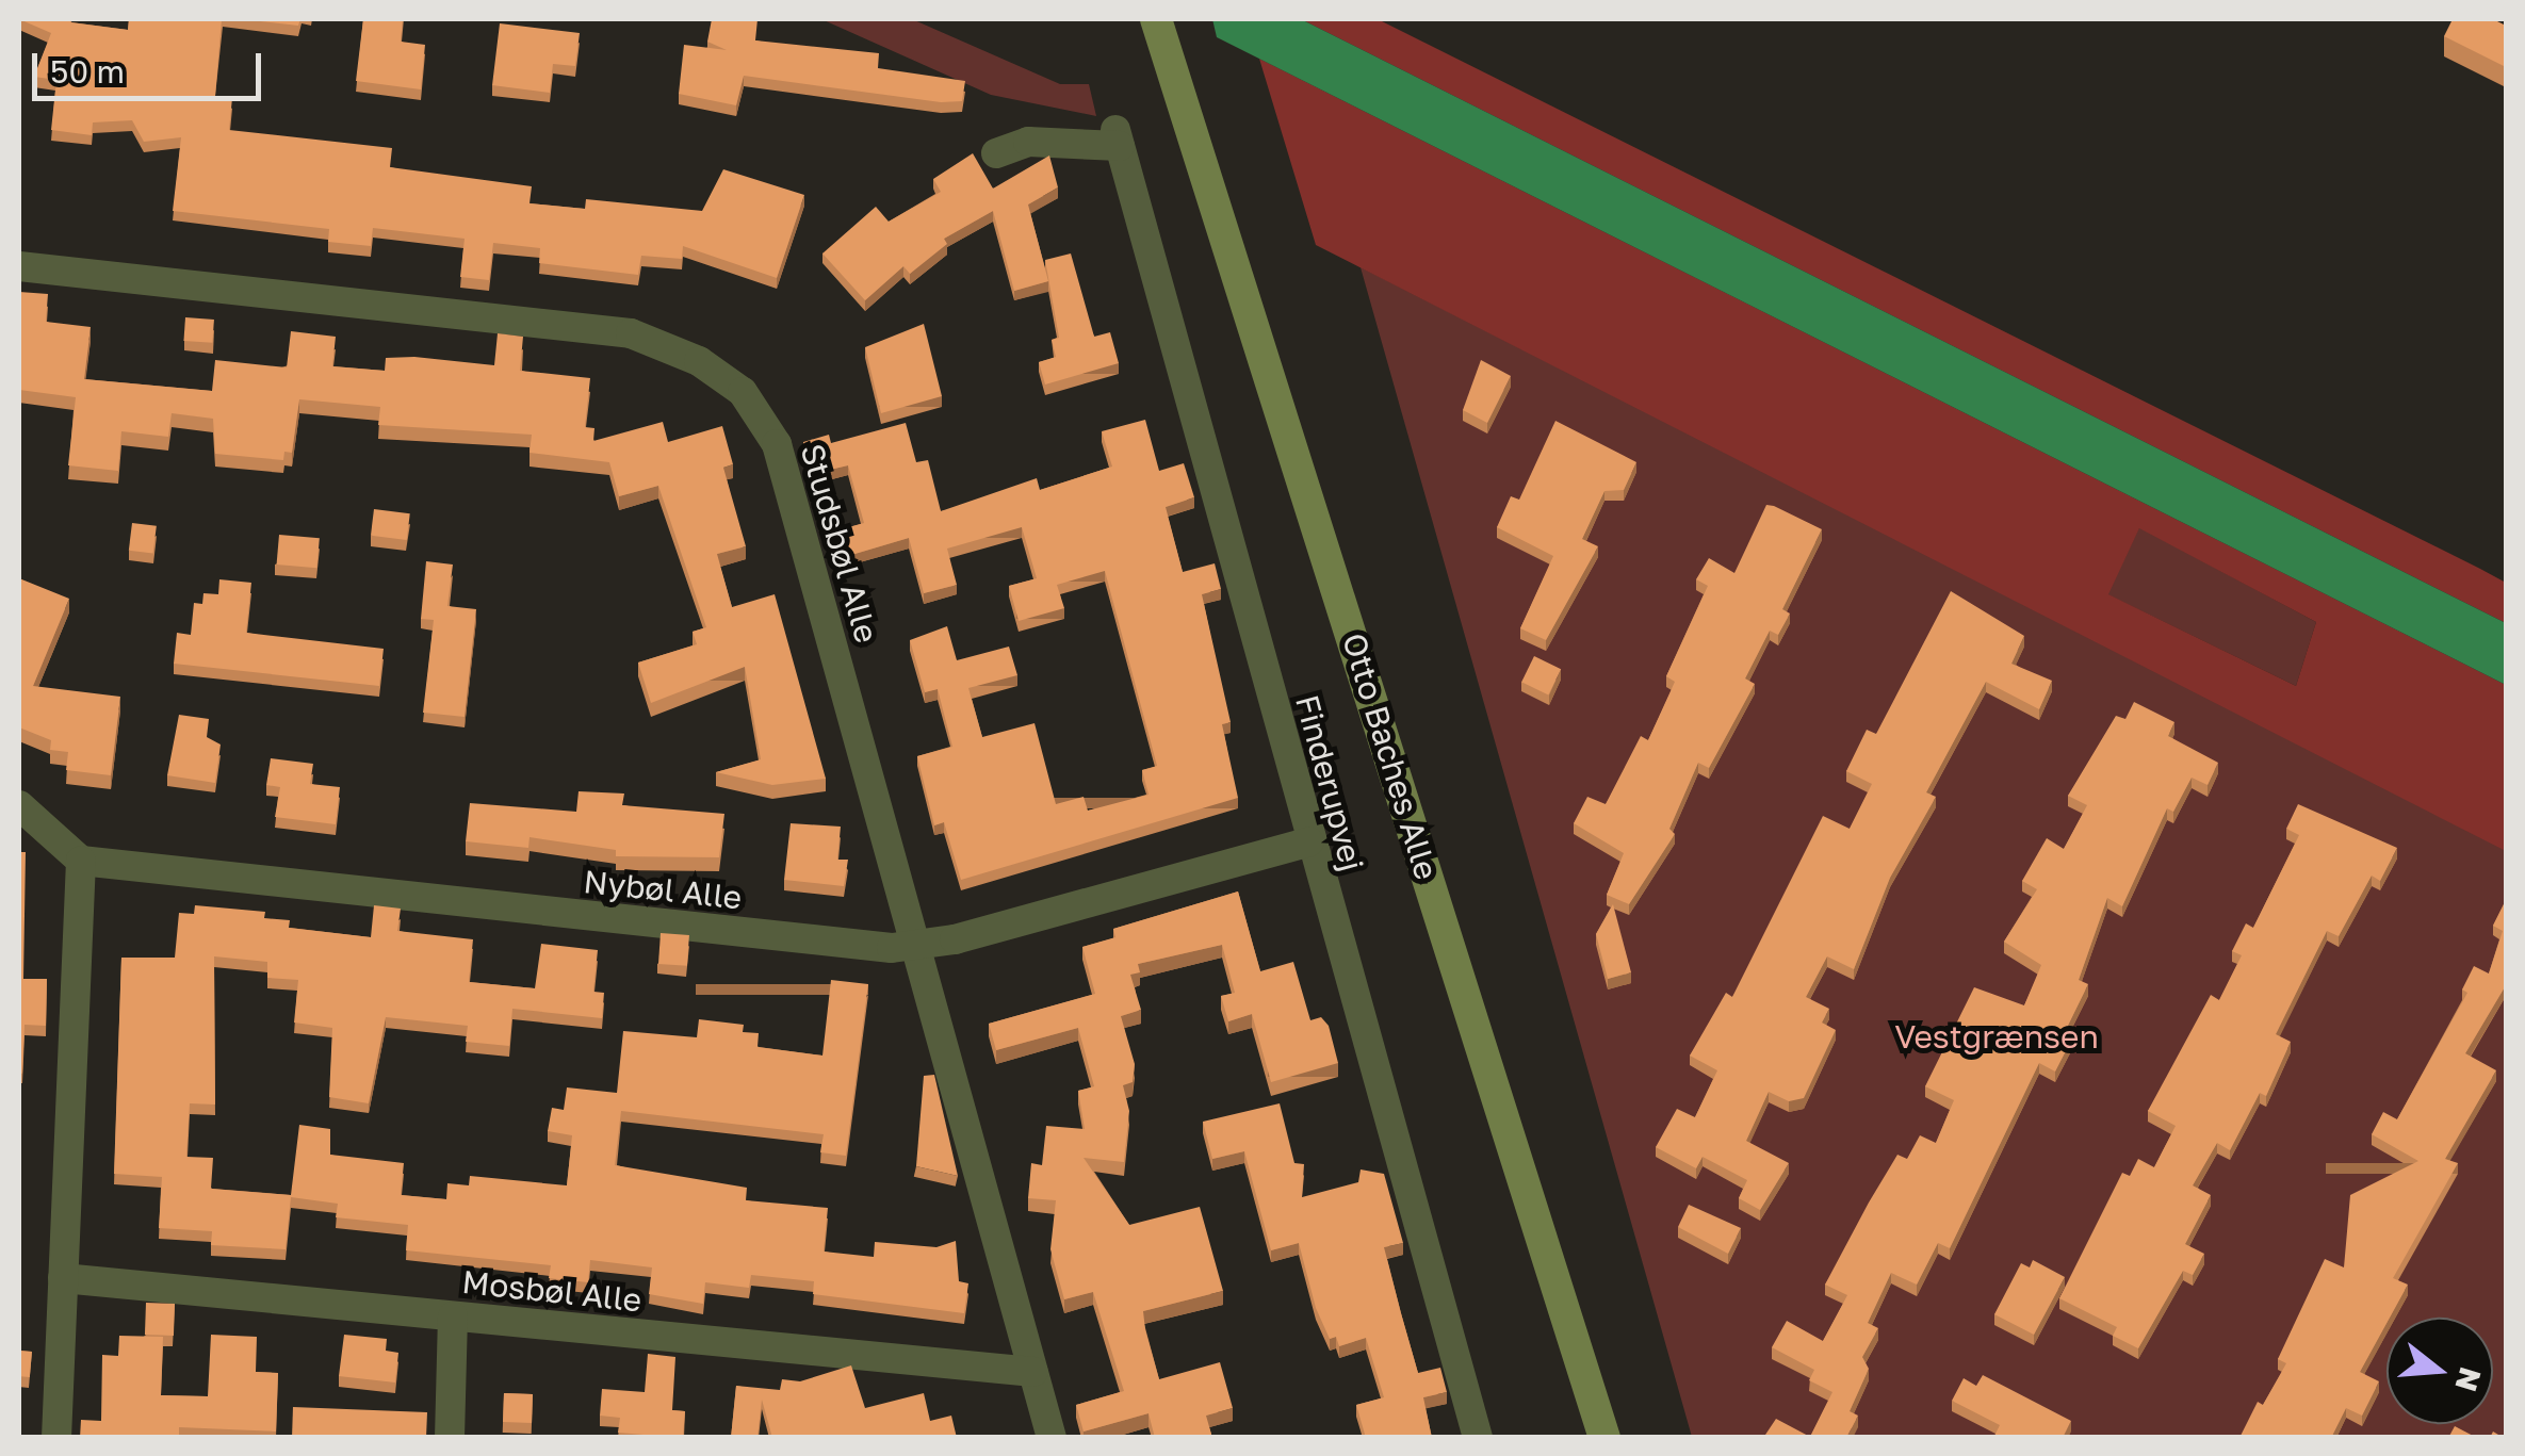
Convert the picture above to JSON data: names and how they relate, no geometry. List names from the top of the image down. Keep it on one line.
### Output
{"streets":{"street":["Studsbøl Alle","Otto Baches Alle","Finderupvej","Nybøl Alle","Mosbøl Alle"]},"crossings":[["Studsbøl Alle","Nybøl Alle"],["Studsbøl Alle","Mosbøl Alle"],["Finderupvej","Nybøl Alle"]],"parks":["Vestgrænsen"],"scale_bar":"50 m","north":"right"}
